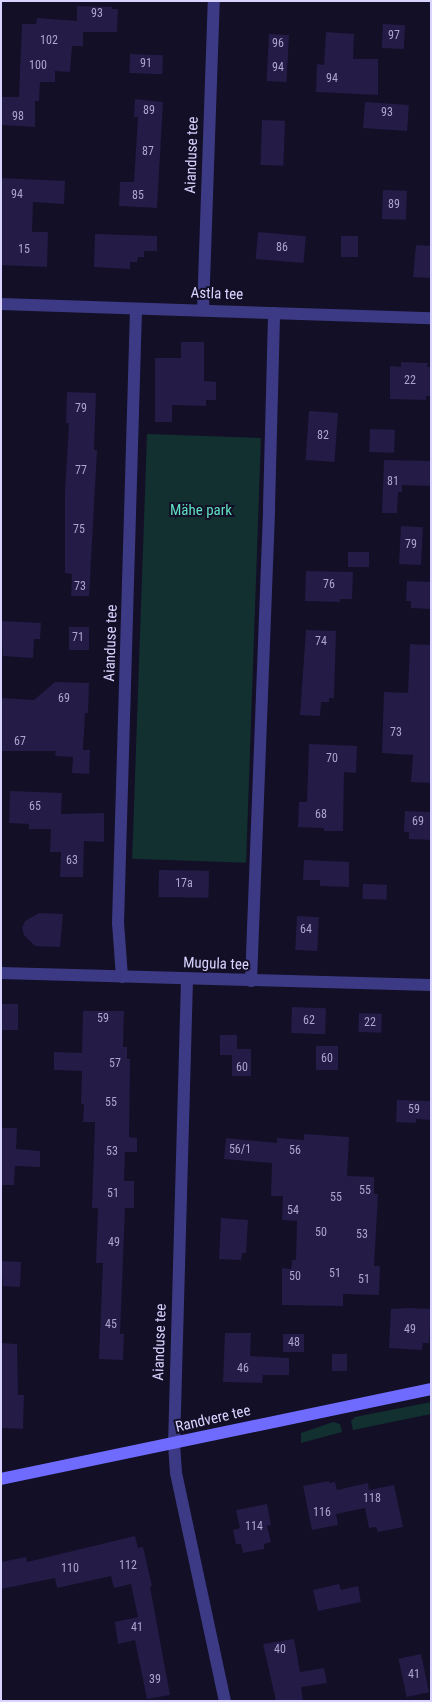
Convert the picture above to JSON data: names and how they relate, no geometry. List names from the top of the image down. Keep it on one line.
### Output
{"streets":{"main road":["Randvere tee"],"street":["Aianduse tee","Astla tee","Mugula tee"]},"crossings":[["Aianduse tee","Astla tee"],["Aianduse tee","Mugula tee"],["Aianduse tee","Randvere tee"]],"parks":["Mähe park"],"house_numbers":["93","97","102","96","91","100","94","94","89","93","98","87","94","85","89","86","15","22","79","82","77","81","75","79","76","73","71","74","69","73","67","70","65","68","69","63","17a","64","59","62","22","60","57","60","55","59","56/1","56","53","55","51","55","54","50","53","49","51","50","51","45","49","48","46","118","116","114","112","110","41","40","41","39"]}
